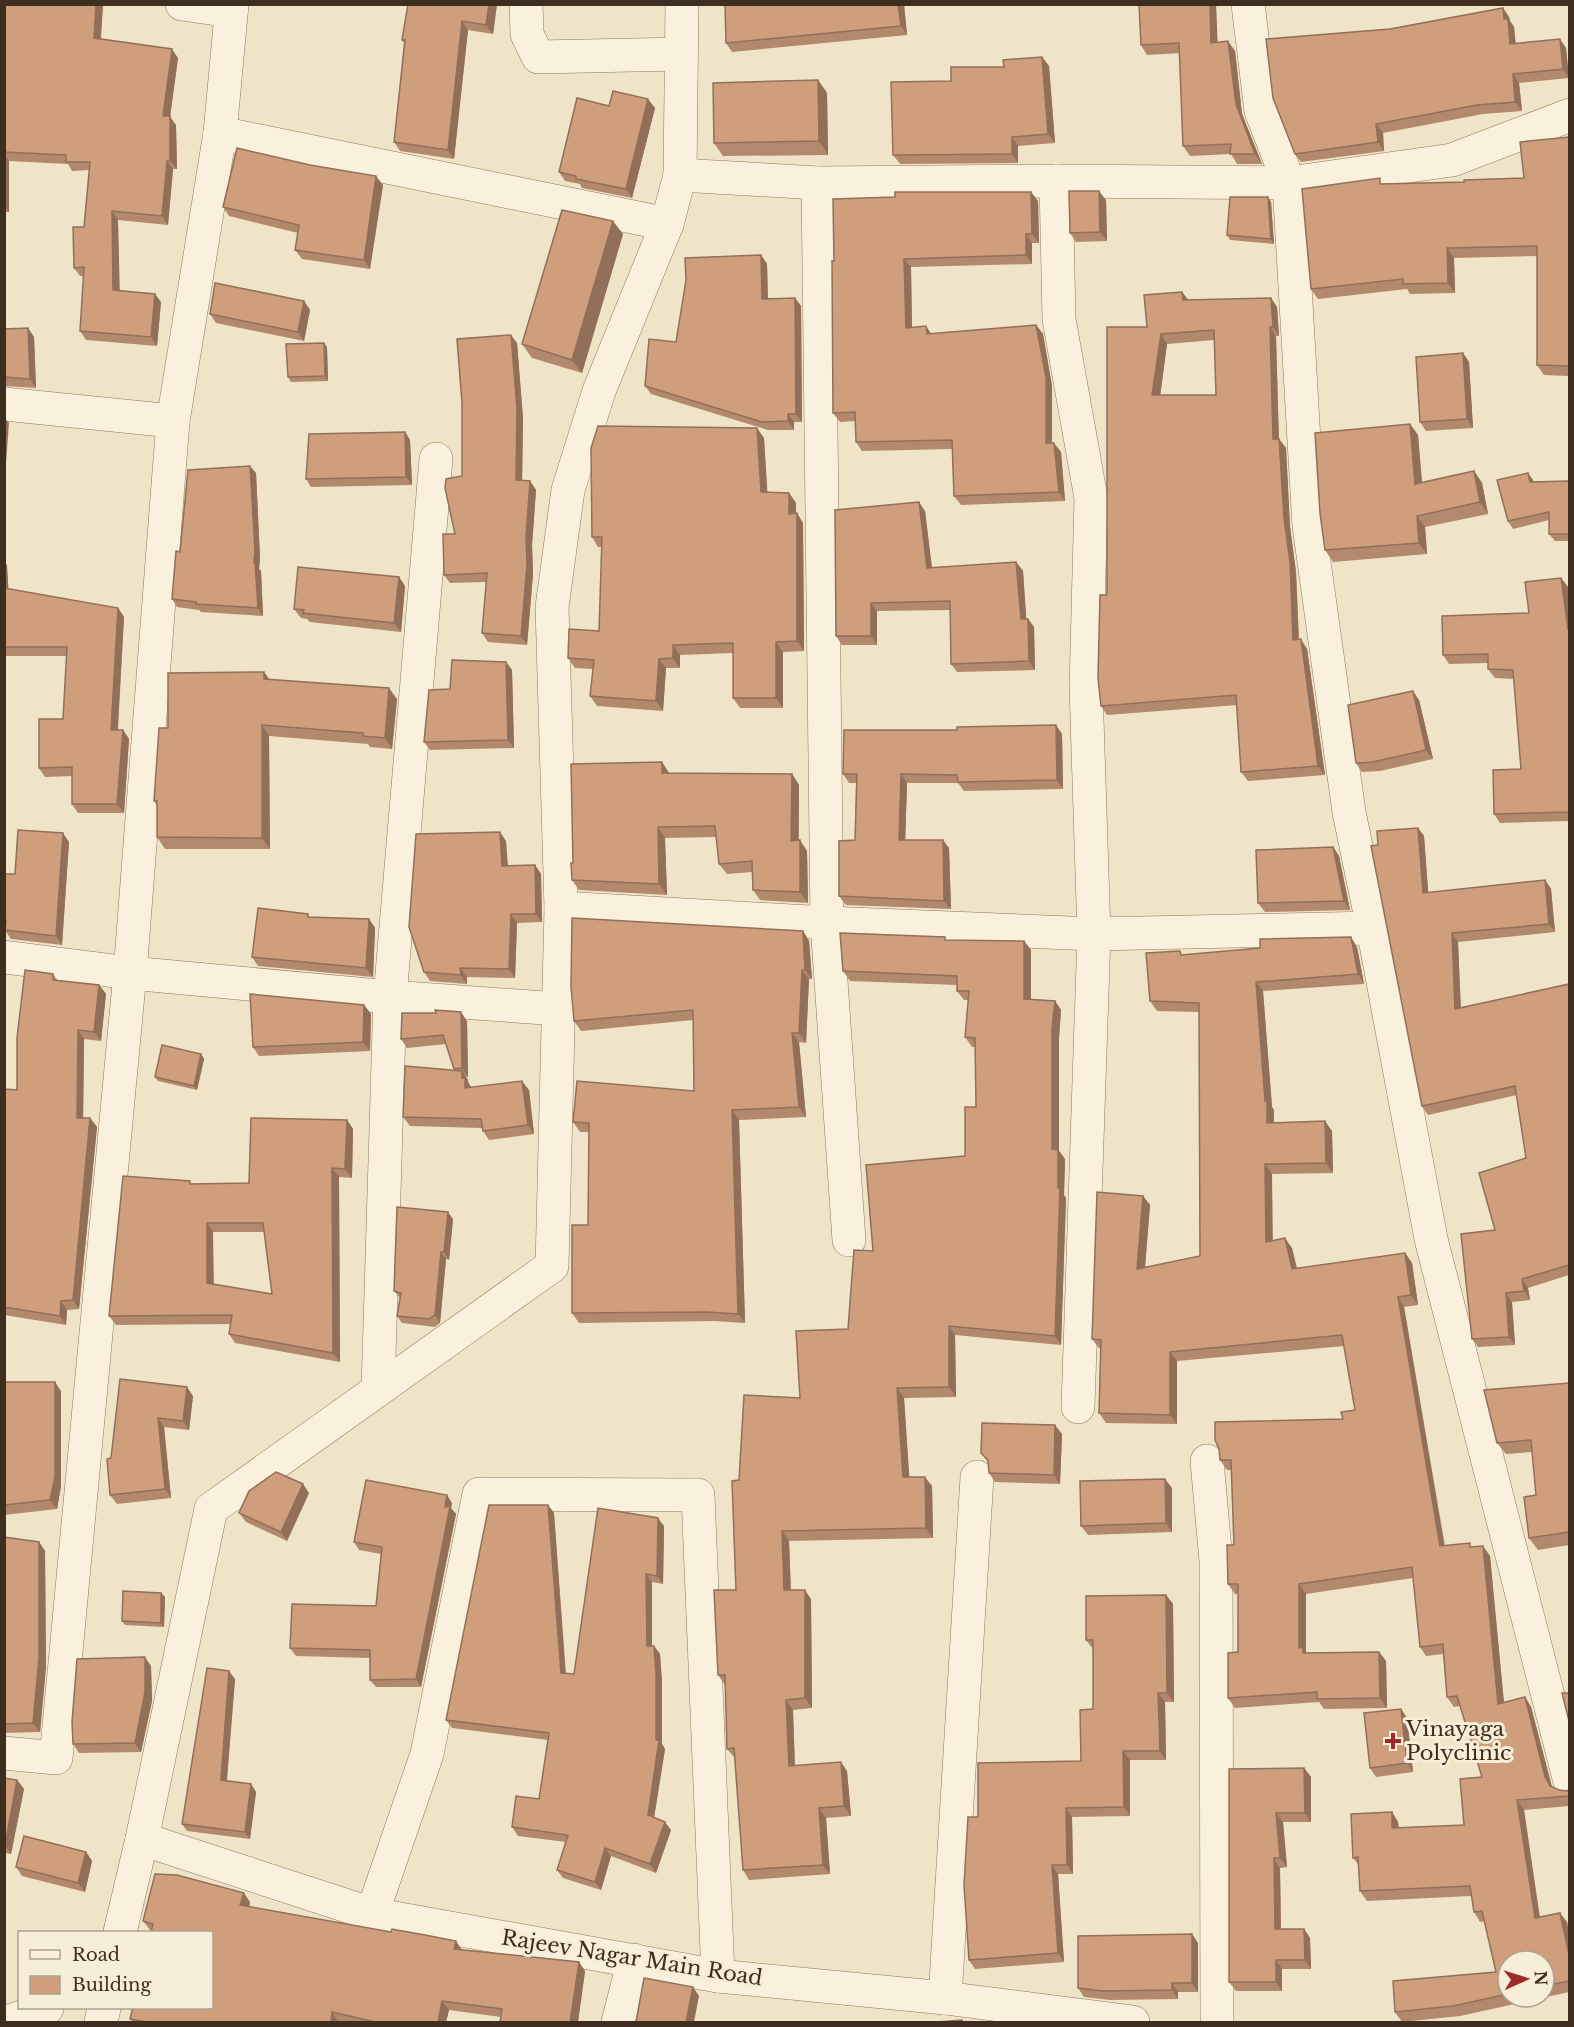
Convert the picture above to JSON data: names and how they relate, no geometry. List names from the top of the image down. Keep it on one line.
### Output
{"streets":{"street":["Rajeev Nagar Main Road"]},"places":{"health":["Vinayaga Polyclinic"]},"legend":["Road","Building"],"north":"right"}
